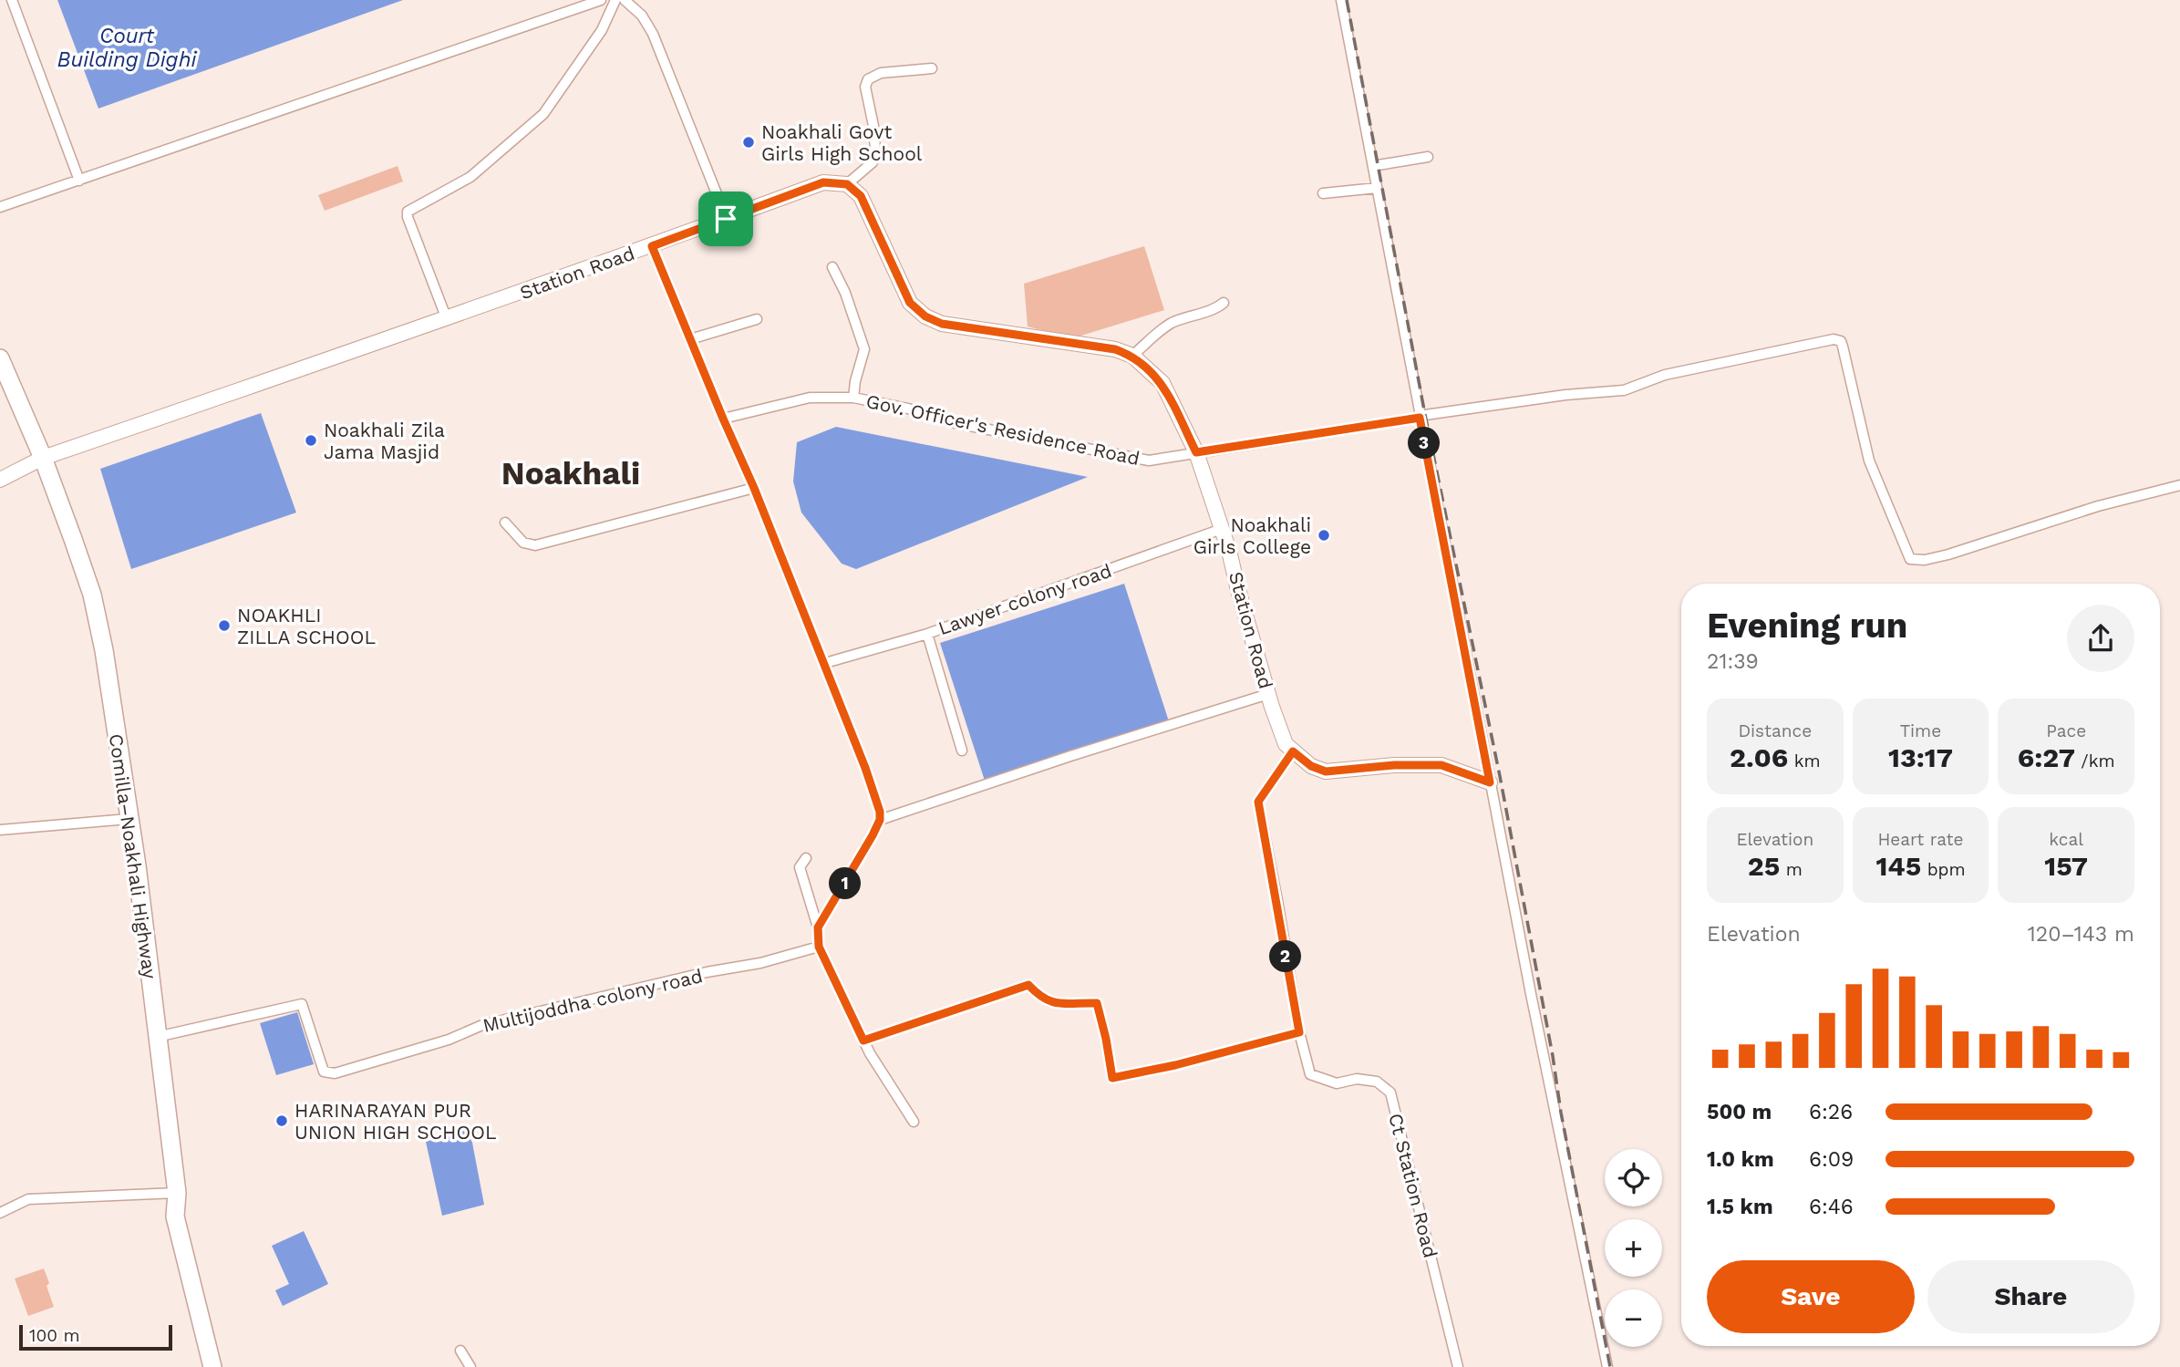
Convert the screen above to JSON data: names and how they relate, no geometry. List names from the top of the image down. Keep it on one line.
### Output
{"streets":{"highway":["Comilla–Noakhali Highway"],"street":["Station Road","Gov. Officer's Residence Road","Lawyer colony road","Multijoddha colony road","Ct Station Road"]},"crossings":[["Station Road","Gov. Officer's Residence Road"],["Station Road","Lawyer colony road"],["Station Road","Comilla–Noakhali Highway"],["Comilla–Noakhali Highway","Multijoddha colony road"]],"districts":["Noakhali"],"water":["Court Building Dighi"],"places":["Noakhali Govt Girls High School","Noakhali Zila Jama Masjid","Noakhali Girls College","NOAKHLI ZILLA SCHOOL","HARINARAYAN PUR UNION HIGH SCHOOL"],"scale_bar":"100 m","page":{"pins":["3","1","2"],"heading":["Evening run","21:39"],"stats":[["Distance","2.06 km"],["Time","13:17"],["Pace","6:27 /km"],["Elevation","25 m"],["Heart rate","145 bpm"],["kcal","157"]],"chart":["Elevation","120–143 m"],"list":[{"name":"500 m","note":"6:26"},{"name":"1.0 km","note":"6:09"},{"name":"1.5 km","note":"6:46"}],"map_buttons":["+","−"],"buttons":["Save","Share"],"scale":"100 m"}}
